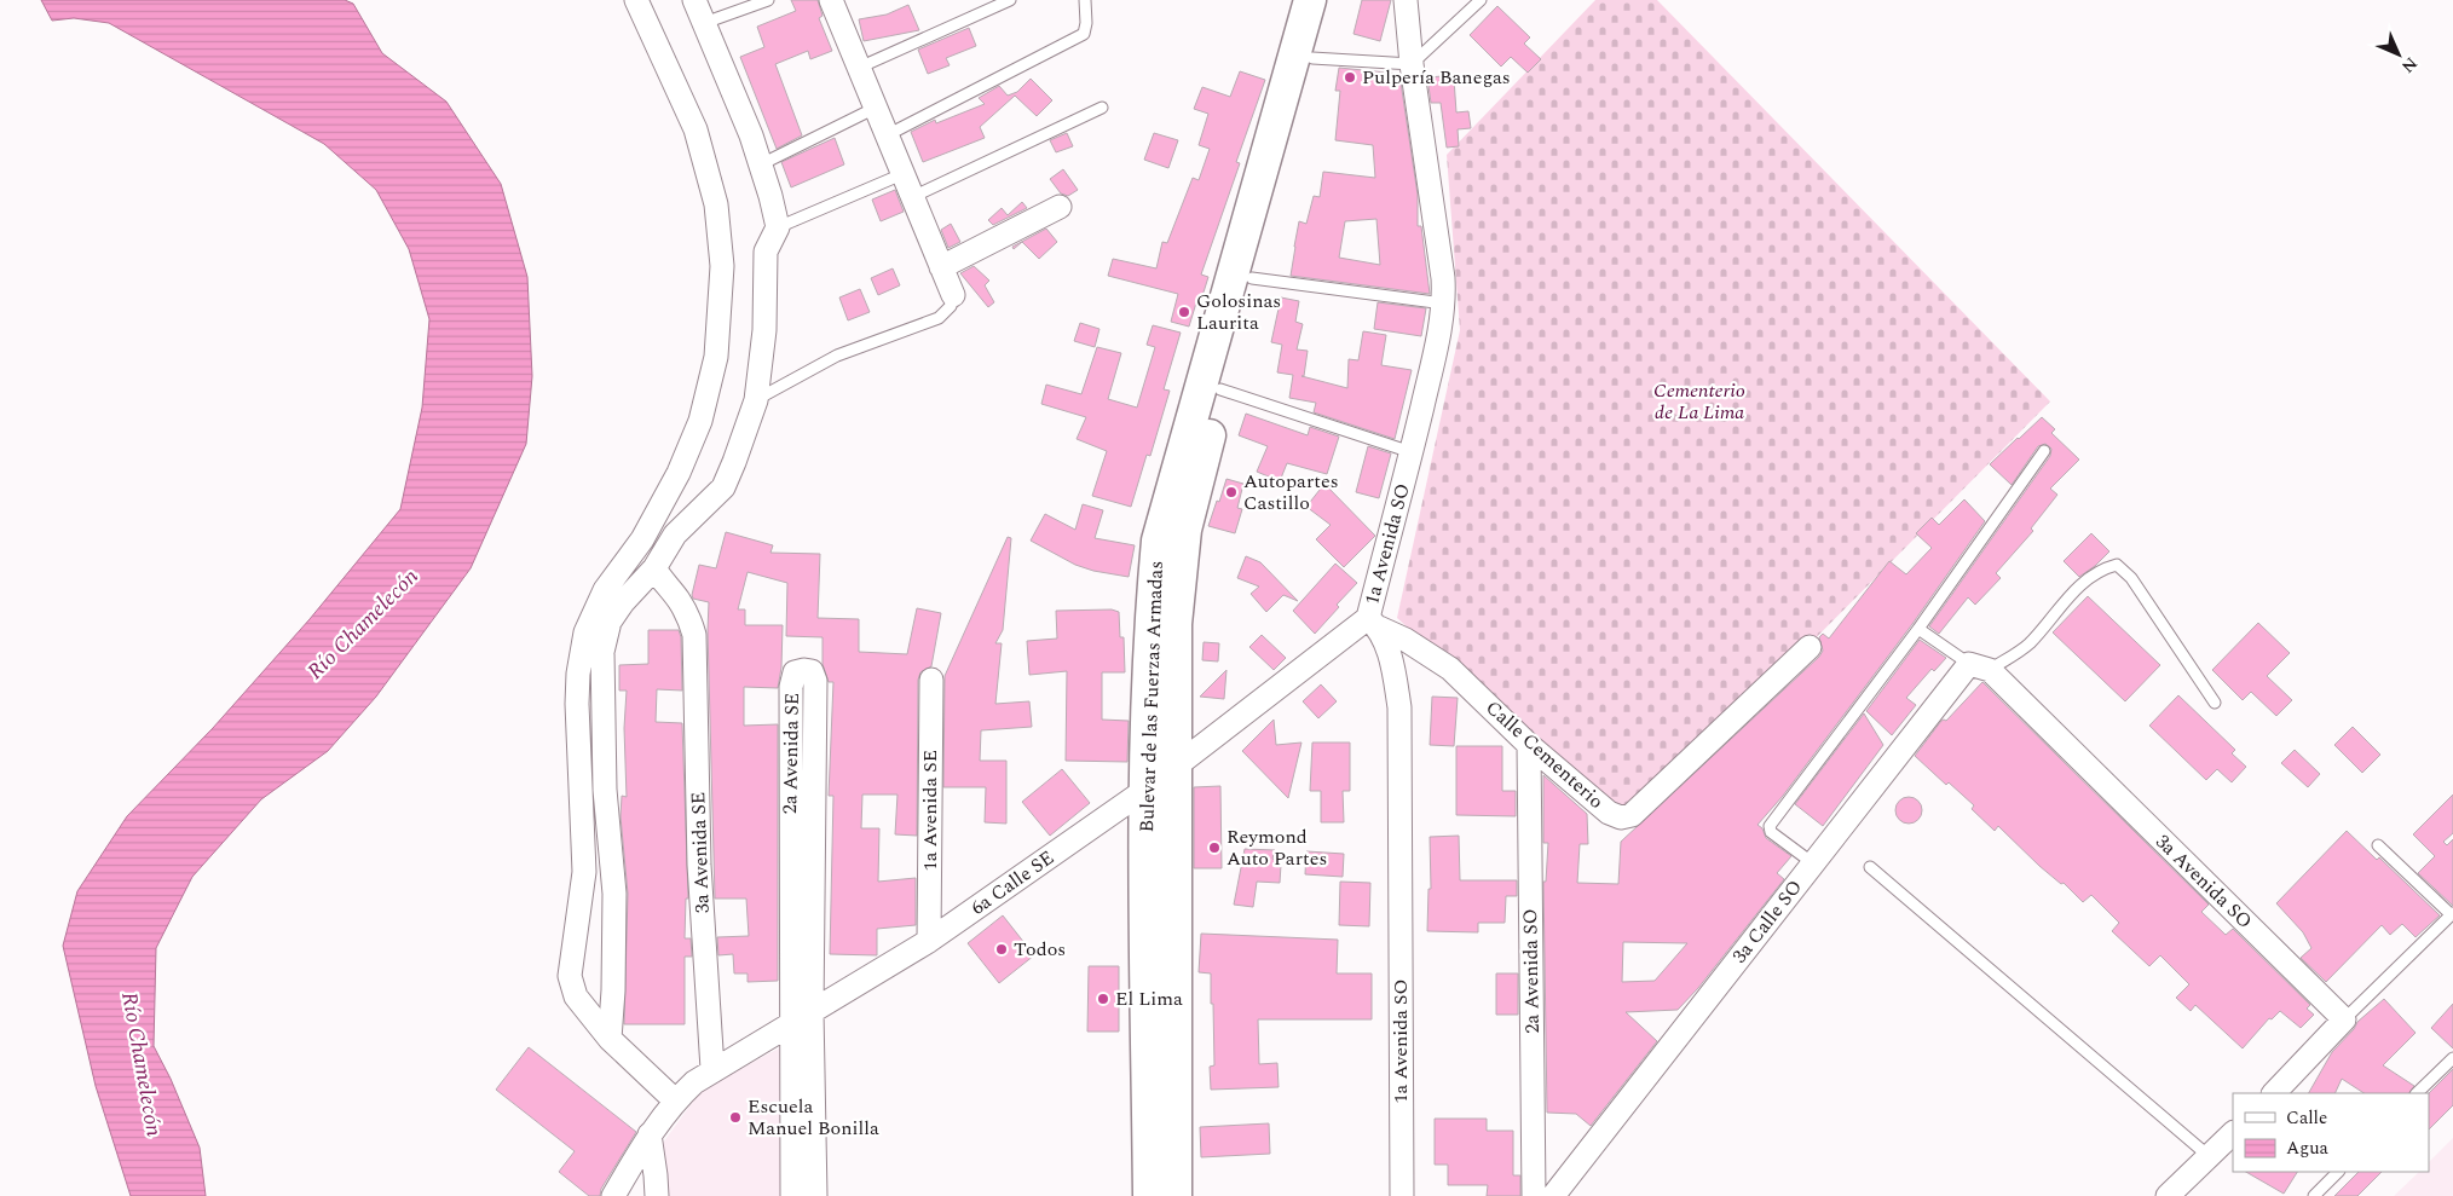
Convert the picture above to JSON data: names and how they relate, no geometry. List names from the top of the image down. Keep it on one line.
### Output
{"streets":{"street":["1a Avenida SO","Bulevar de las Fuerzas Armadas","2a Avenida SE","Calle Cementerio","1a Avenida SE","3a Avenida SE","3a Avenida SO","6a Calle SE","3a Calle SO","2a Avenida SO"]},"crossings":[["1a Avenida SO","Calle Cementerio"],["1a Avenida SO","6a Calle SE"],["Bulevar de las Fuerzas Armadas","6a Calle SE"],["2a Avenida SE","6a Calle SE"],["Calle Cementerio","6a Calle SE"],["Calle Cementerio","2a Avenida SO"],["1a Avenida SE","6a Calle SE"],["3a Avenida SE","6a Calle SE"],["3a Avenida SO","3a Calle SO"]],"water":["Río Chamelecón"],"parks":["Cementerio de La Lima"],"places":["Pulpería Banegas","Golosinas Laurita","Autopartes Castillo","Reymond Auto Partes","Todos","El Lima","Escuela Manuel Bonilla"],"legend":["Calle","Agua"],"north":"bottom right"}
